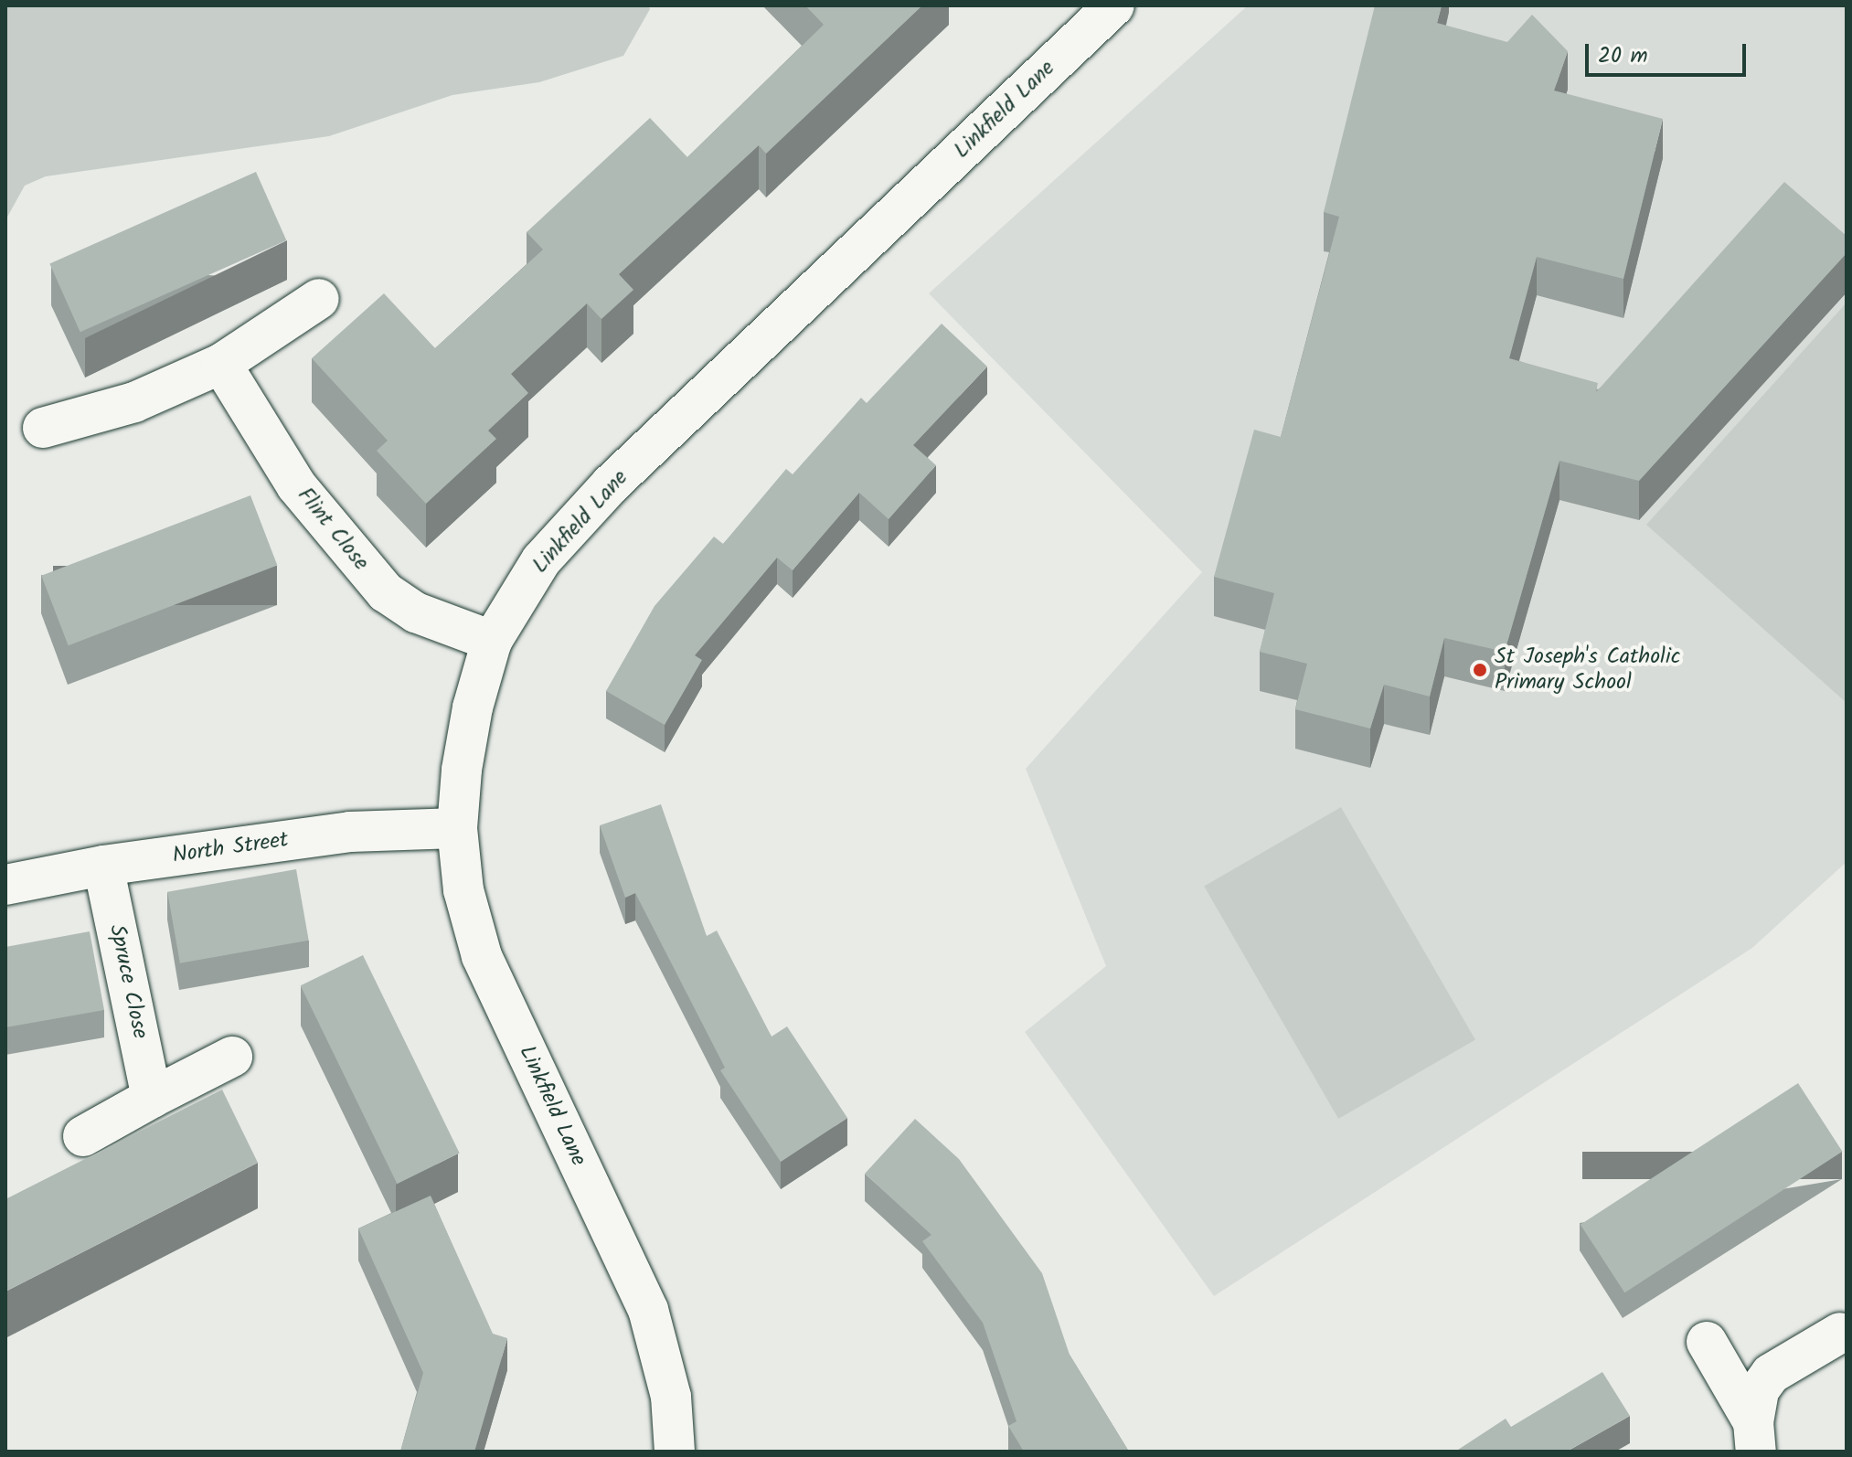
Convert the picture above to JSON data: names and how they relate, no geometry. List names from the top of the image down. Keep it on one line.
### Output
{"streets":{"street":["Linkfield Lane","Flint Close","North Street","Spruce Close"]},"crossings":[["Linkfield Lane","Flint Close"],["Linkfield Lane","North Street"],["North Street","Spruce Close"]],"places":["St Joseph's Catholic Primary School"],"scale_bar":"20 m"}
